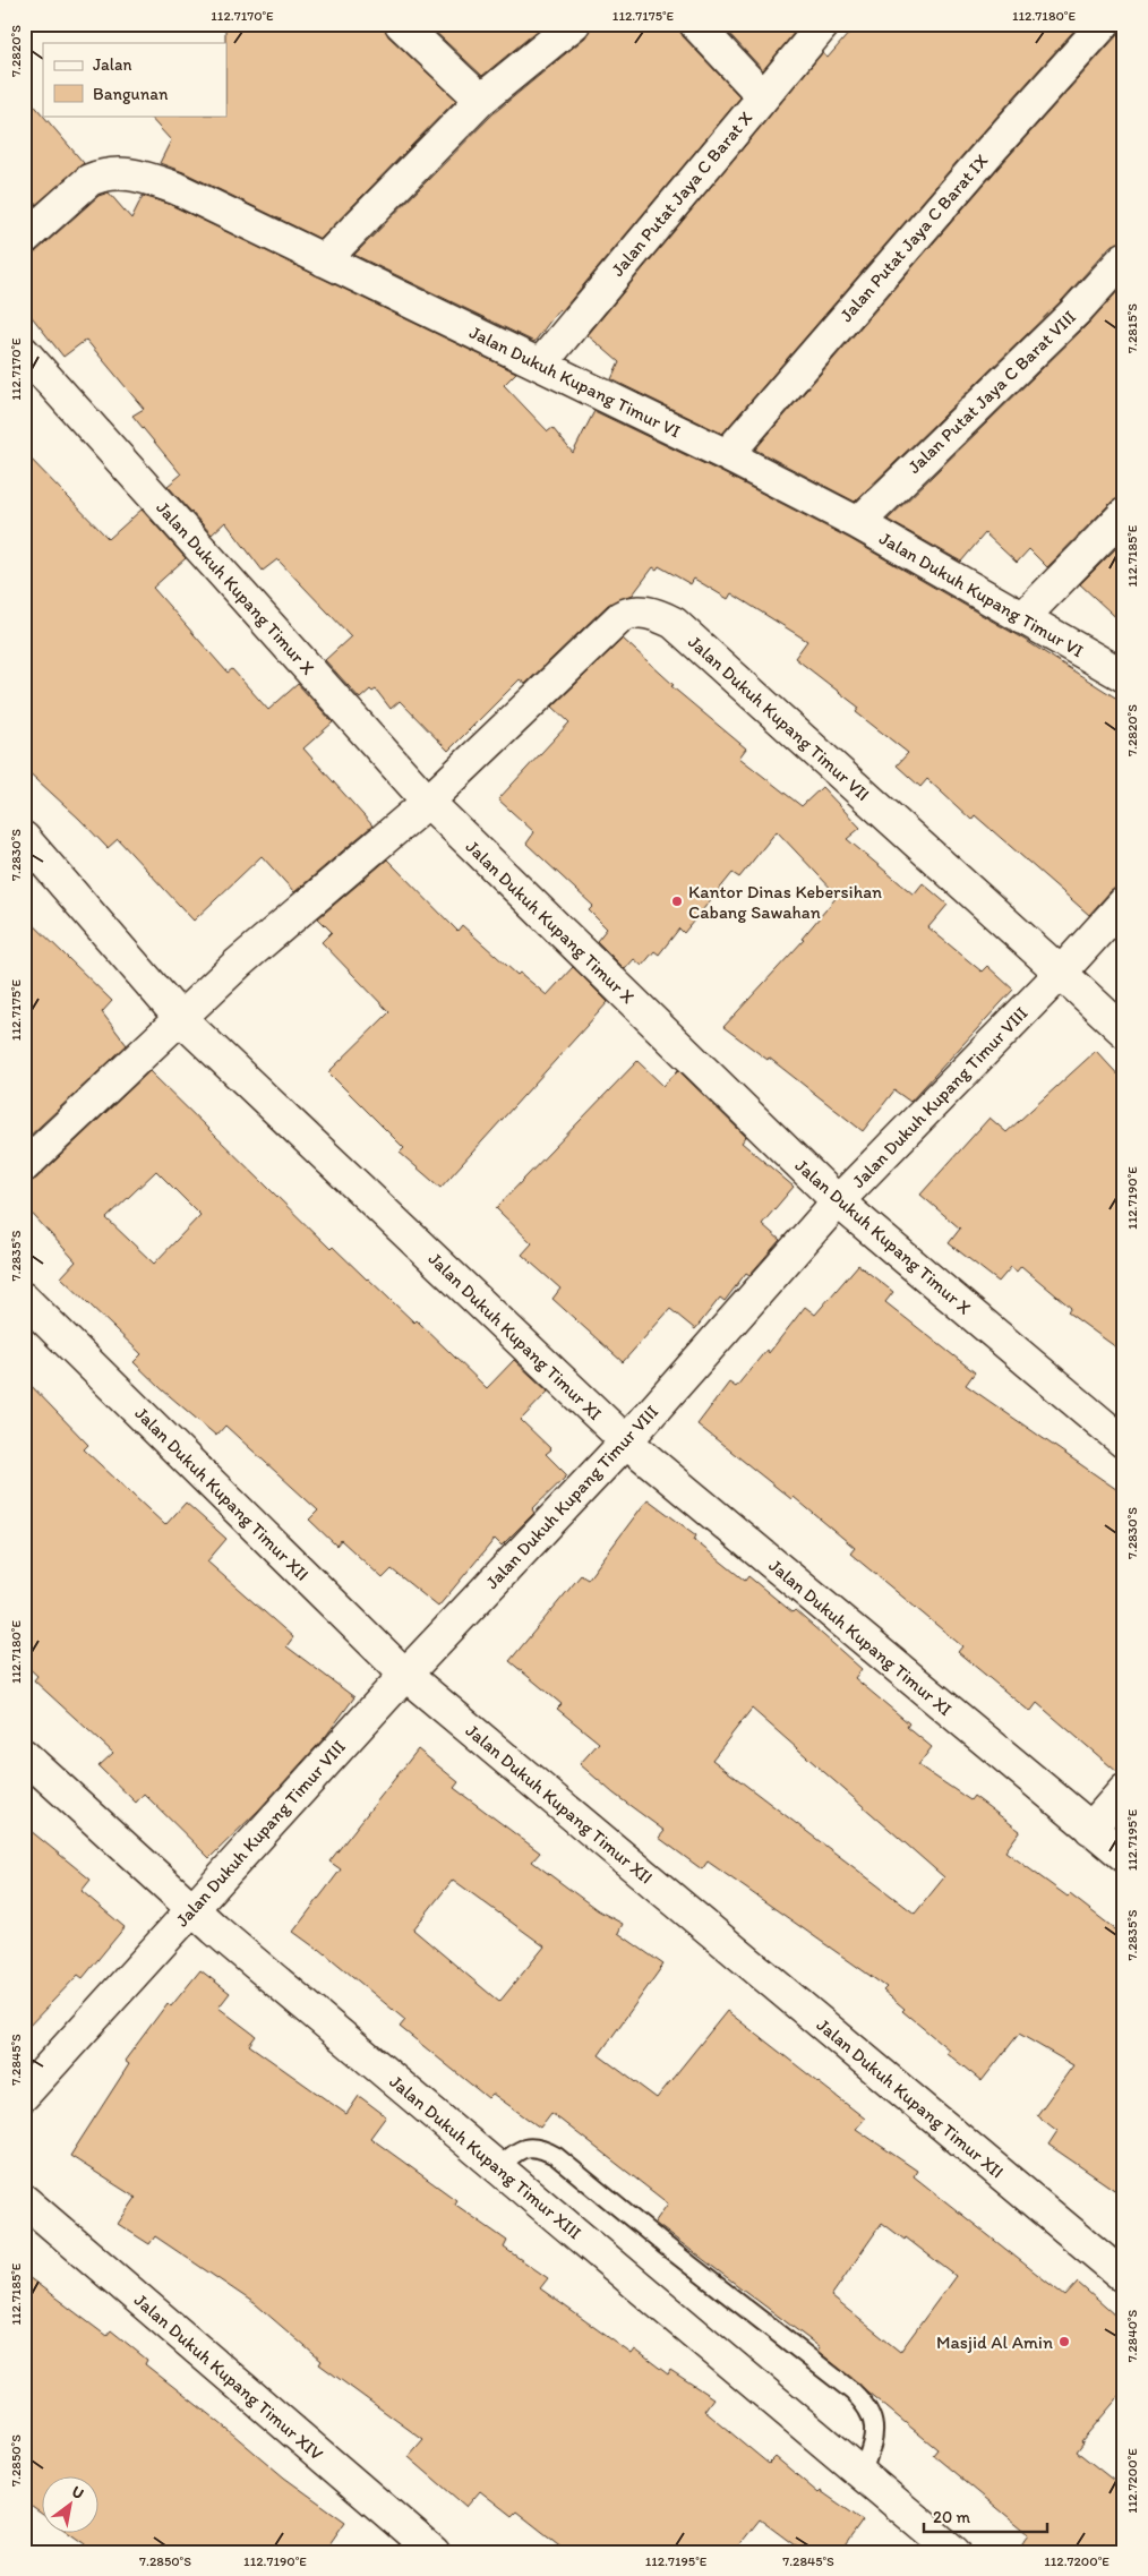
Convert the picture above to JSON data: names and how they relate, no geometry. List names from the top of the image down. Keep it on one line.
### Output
{"streets":{"street":["Jalan Putat Jaya C Barat X","Jalan Putat Jaya C Barat IX","Jalan Dukuh Kupang Timur VI","Jalan Putat Jaya C Barat VIII","Jalan Dukuh Kupang Timur X","Jalan Dukuh Kupang Timur VII","Jalan Dukuh Kupang Timur VIII","Jalan Dukuh Kupang Timur XI","Jalan Dukuh Kupang Timur XII","Jalan Dukuh Kupang Timur XIII","Jalan Dukuh Kupang Timur XIV"]},"crossings":[["Jalan Putat Jaya C Barat X","Jalan Dukuh Kupang Timur VI"],["Jalan Putat Jaya C Barat IX","Jalan Dukuh Kupang Timur VI"],["Jalan Dukuh Kupang Timur VI","Jalan Putat Jaya C Barat VIII"],["Jalan Dukuh Kupang Timur X","Jalan Dukuh Kupang Timur VII"],["Jalan Dukuh Kupang Timur X","Jalan Dukuh Kupang Timur VIII"],["Jalan Dukuh Kupang Timur VII","Jalan Dukuh Kupang Timur VIII"],["Jalan Dukuh Kupang Timur VII","Jalan Dukuh Kupang Timur XI"],["Jalan Dukuh Kupang Timur VIII","Jalan Dukuh Kupang Timur XI"],["Jalan Dukuh Kupang Timur VIII","Jalan Dukuh Kupang Timur XII"],["Jalan Dukuh Kupang Timur VIII","Jalan Dukuh Kupang Timur XIII"]],"places":["Kantor Dinas Kebersihan Cabang Sawahan","Masjid Al Amin"],"legend":["Jalan","Bangunan"],"scale_bar":"20 m","north":"top right","coordinates":["112.7170°E","112.7175°E","112.7180°E","7.2820°S","7.2815°S","112.7185°E","7.2830°S","112.7190°E","7.2835°S","112.7195°E","7.2845°S","7.2840°S","7.2850°S","112.7200°E"]}
